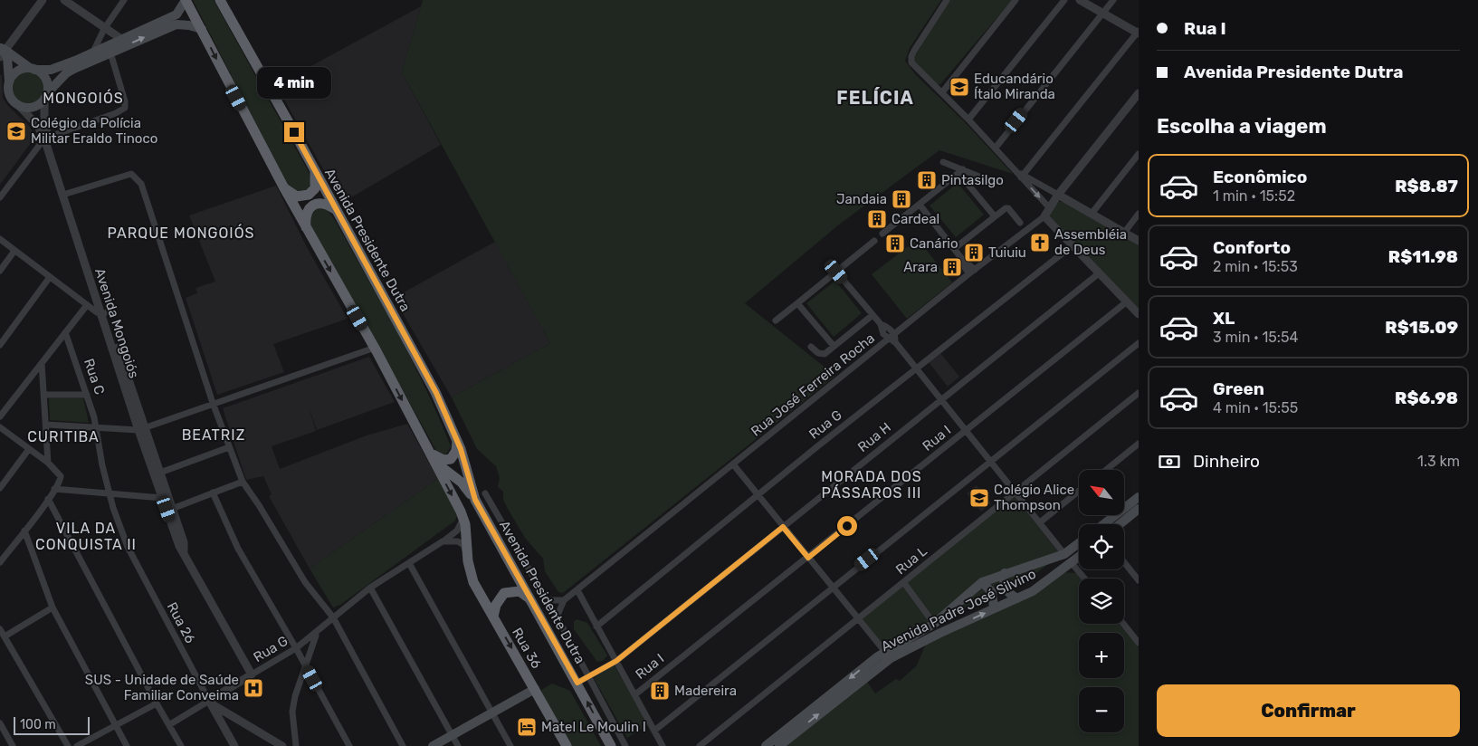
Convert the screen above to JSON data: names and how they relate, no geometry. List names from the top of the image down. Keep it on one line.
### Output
{"streets":{"highway":["Avenida Presidente Dutra","Rua 36"],"main road":["Avenida Padre José Silvino"],"street":["Avenida Mongoiós","Rua C","Rua José Ferreira Rocha","Rua G","Rua H","Rua I","Rua L","Rua 26"]},"crossings":[["Avenida Presidente Dutra","Rua H"],["Avenida Presidente Dutra","Rua 36"],["Avenida Mongoiós","Rua G"],["Rua C","Rua 26"],["Rua G","Rua 26"],["Rua G","Rua 36"]],"one_way":["Rua 36"],"districts":["MONGOIÓS","FELÍCIA","PARQUE MONGOIÓS","BEATRIZ","CURITIBA","MORADA DOS PÁSSAROS III","VILA DA CONQUISTA II"],"places":{"school or university":["Educandário Ítalo Miranda","Colégio da Polícia Militar Eraldo Tinoco","Colégio Alice Thompson"],"building":["Pintasilgo","Jandaia","Cardeal","Canário","Tuiuiu","Arara","Madereira"],"church":["Assembléia de Deus"],"hospital":["SUS - Unidade de Saúde Familiar Conveima"],"hotel":["Matel Le Moulin I"]},"scale_bar":"100 m","north":"top left","page":{"banner":["Rua I","Avenida Presidente Dutra"],"bubble":"4 min","heading":"Escolha a viagem","list":[{"name":"Econômico","note":"1 min · 15:52","value":"R$8.87"},{"name":"Conforto","note":"2 min · 15:53","value":"R$11.98"},{"name":"XL","note":"3 min · 15:54","value":"R$15.09"},{"name":"Green","note":"4 min · 15:55","value":"R$6.98"}],"pay":["Dinheiro","1.3 km"],"map_buttons":["+","−"],"buttons":"Confirmar","scale":"100 m"}}
